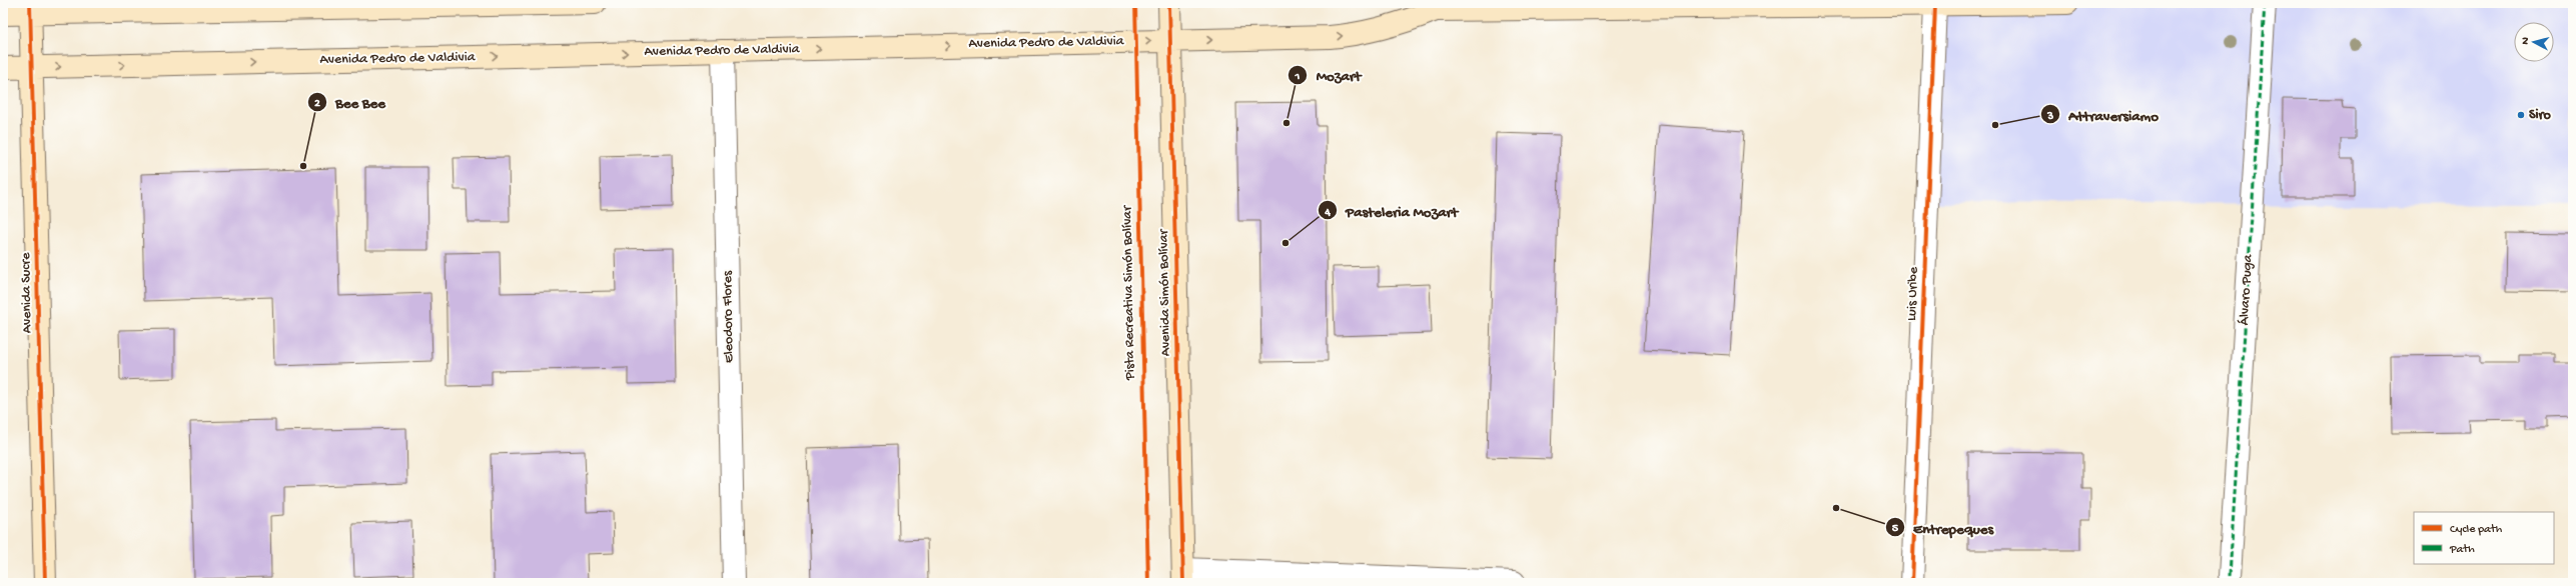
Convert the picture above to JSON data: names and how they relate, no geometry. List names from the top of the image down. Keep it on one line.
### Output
{"streets":{"main road":["Avenida Pedro de Valdivia","Avenida Sucre","Avenida Simón Bolívar"],"street":["Álvaro Puga","Luis Uribe","Eleodoro Flores"],"cycle path":["Pista Recreativa Simón Bolívar"]},"crossings":[["Avenida Pedro de Valdivia","Avenida Sucre"],["Avenida Pedro de Valdivia","Avenida Simón Bolívar"],["Avenida Pedro de Valdivia","Luis Uribe"],["Avenida Pedro de Valdivia","Eleodoro Flores"]],"places":["Siro","Mozart","Attraversiamo","Bee Bee","Pasteleria Mozart","Entrepeques"],"legend":["Cycle path","Path"],"north":"left"}
